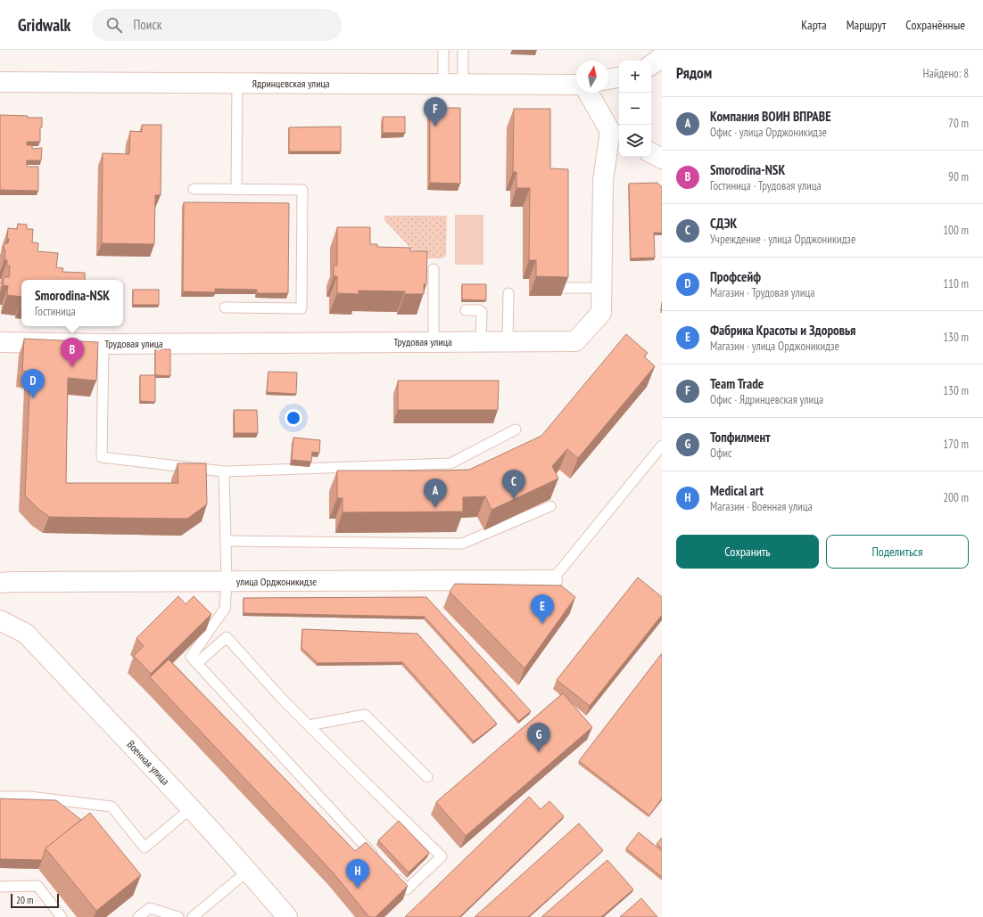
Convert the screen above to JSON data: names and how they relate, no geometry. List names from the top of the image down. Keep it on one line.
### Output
{"streets":{"street":["Ядринцевская улица","Трудовая улица","улица Орджоникидзе","Военная улица"]},"scale_bar":"20 m","north":"top","page":{"header":"Gridwalk","search":"Поиск","nav":["Карта","Маршрут","Сохранённые"],"heading":["Рядом","Найдено: 8"],"map_buttons":["+","−"],"list":[{"mark":"A","name":"Компания ВОИН ВПРАВЕ","note":"Офис · улица Орджоникидзе","value":"70 m"},{"mark":"B","name":"Smorodina-NSK","note":"Гостиница · Трудовая улица","value":"90 m"},{"mark":"C","name":"СДЭК","note":"Учреждение · улица Орджоникидзе","value":"100 m"},{"mark":"D","name":"Профсейф","note":"Магазин · Трудовая улица","value":"110 m"},{"mark":"E","name":"Фабрика Красоты и Здоровья","note":"Магазин · улица Орджоникидзе","value":"130 m"},{"mark":"F","name":"Team Trade","note":"Офис · Ядринцевская улица","value":"130 m"},{"mark":"G","name":"Топфилмент","note":"Офис","value":"170 m"},{"mark":"H","name":"Medical art","note":"Магазин · Военная улица","value":"200 m"}],"pins":["F","B","D","C","A","E","G","H"],"popup":["Smorodina-NSK","Гостиница"],"buttons":["Сохранить","Поделиться"],"scale":"20 m"}}
